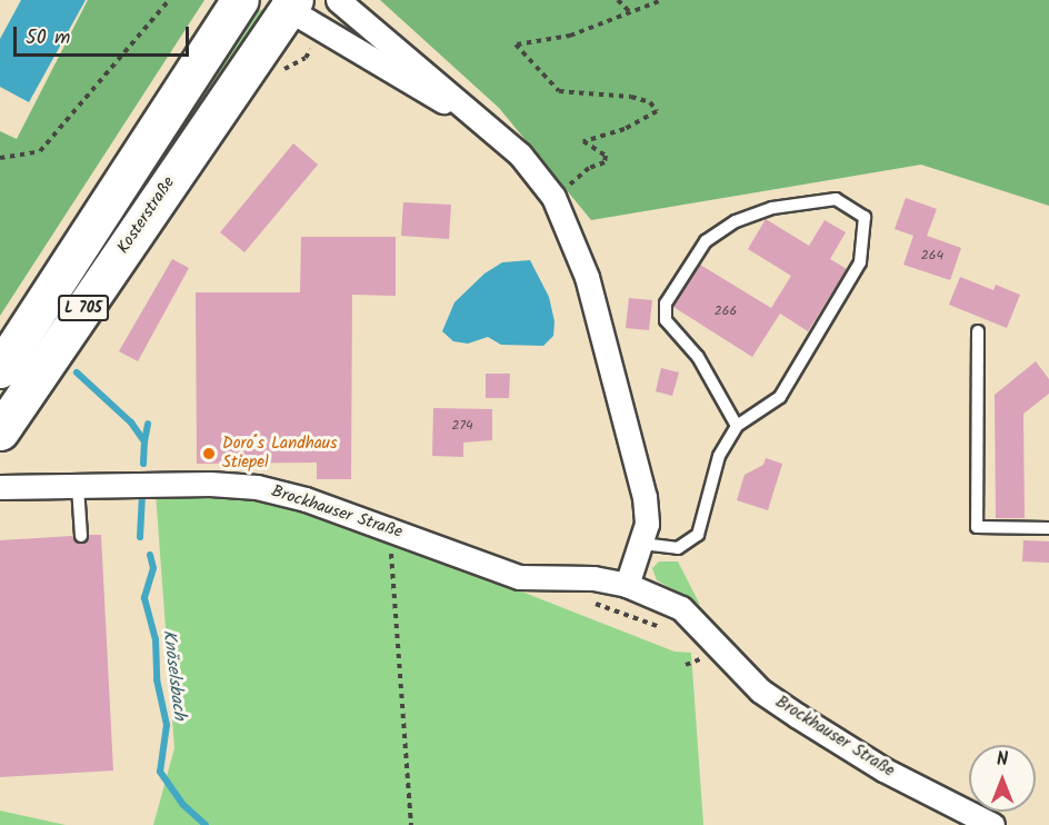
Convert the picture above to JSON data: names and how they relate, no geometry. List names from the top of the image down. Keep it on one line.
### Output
{"streets":{"main road":["Kosterstraße","L 705"],"street":["Brockhauser Straße"]},"water":["Knöselsbach"],"places":["Doro´s Landhaus Stiepel"],"house_numbers":["264","266","274"],"scale_bar":"50 m","north":"top"}
